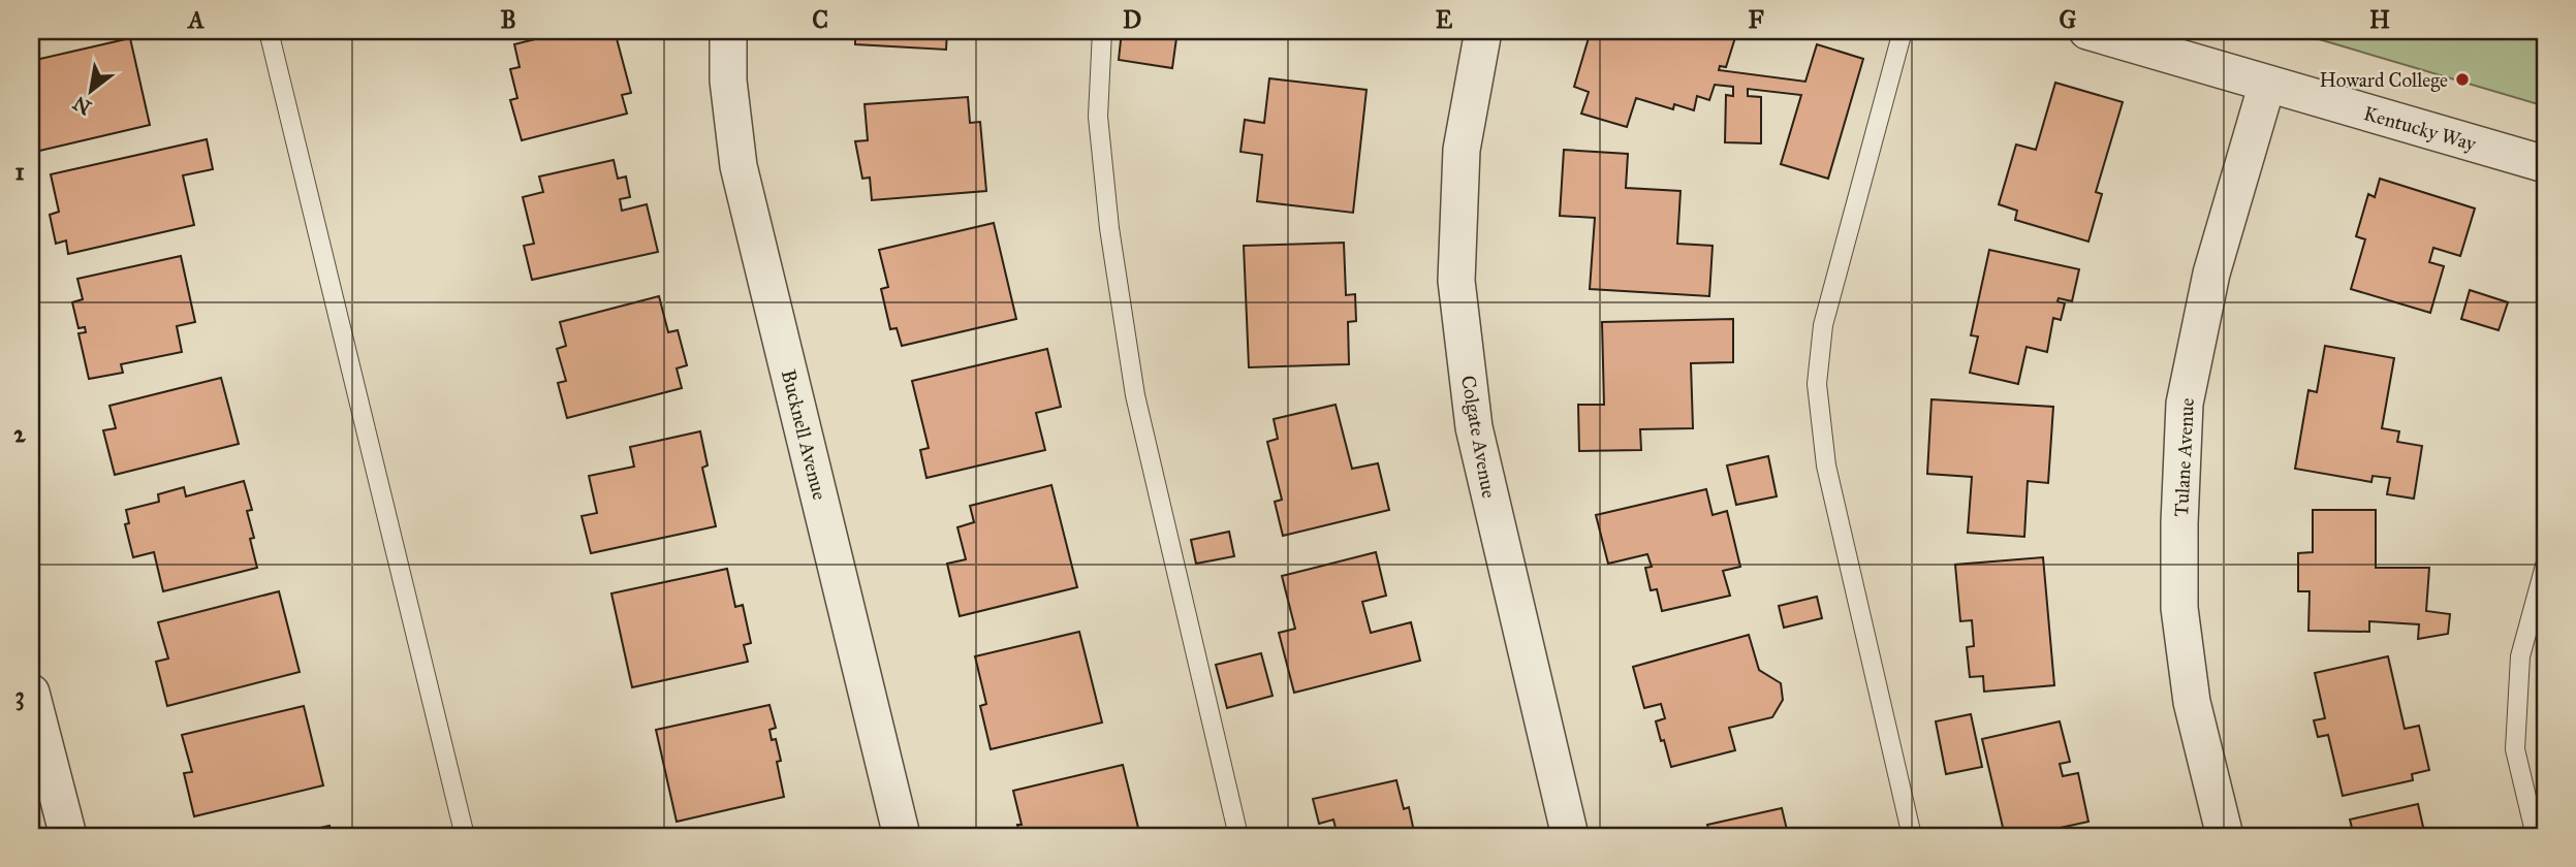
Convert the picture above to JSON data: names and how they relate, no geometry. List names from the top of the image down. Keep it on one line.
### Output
{"streets":{"street":["Kentucky Way","Bucknell Avenue","Colgate Avenue","Tulane Avenue"]},"crossings":[["Kentucky Way","Tulane Avenue"]],"places":["Howard College"],"north":"bottom left","grid":{"columns":["A","B","C","D","E","F","G","H"],"rows":["1","2","3"]}}
